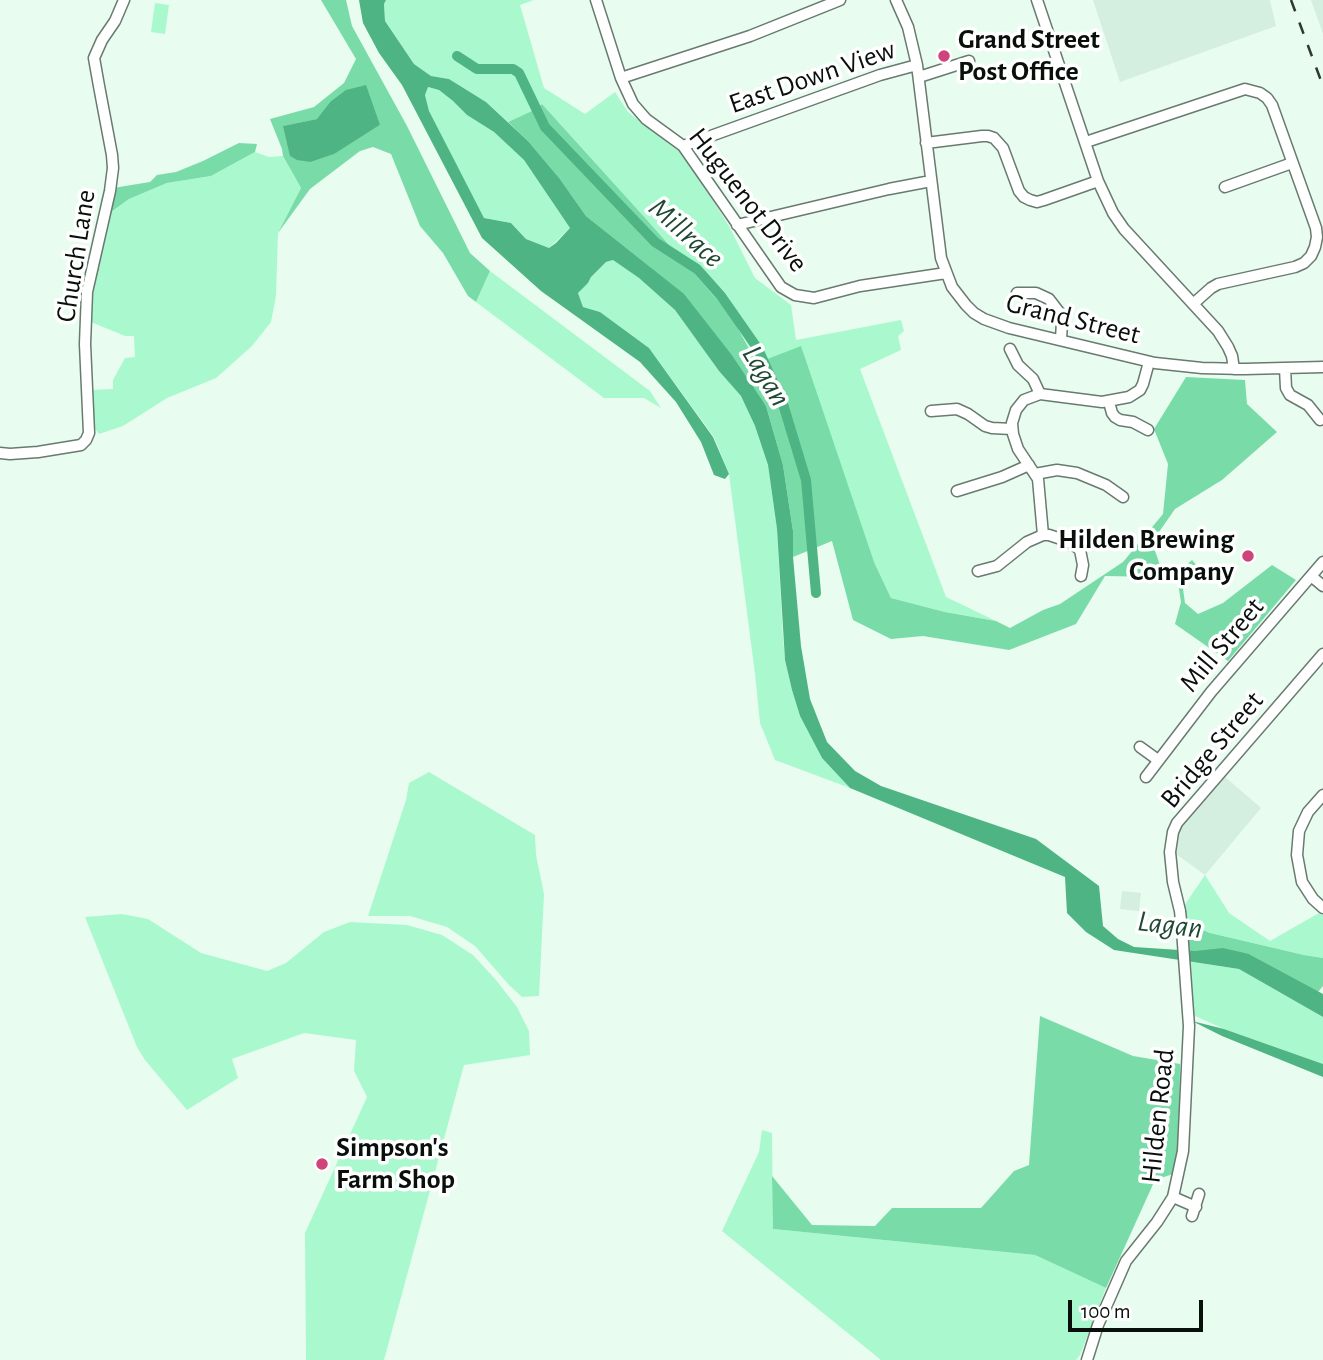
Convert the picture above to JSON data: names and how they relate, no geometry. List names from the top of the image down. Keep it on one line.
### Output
{"streets":{"street":["East Down View","Huguenot Drive","Church Lane","Grand Street","Mill Street","Bridge Street","Hilden Road"]},"crossings":[["East Down View","Huguenot Drive"],["East Down View","Grand Street"],["Huguenot Drive","Grand Street"],["Bridge Street","Hilden Road"]],"water":["Millrace","Lagan"],"places":["Grand Street Post Office","Hilden Brewing Company","Simpson's Farm Shop"],"scale_bar":"100 m"}
